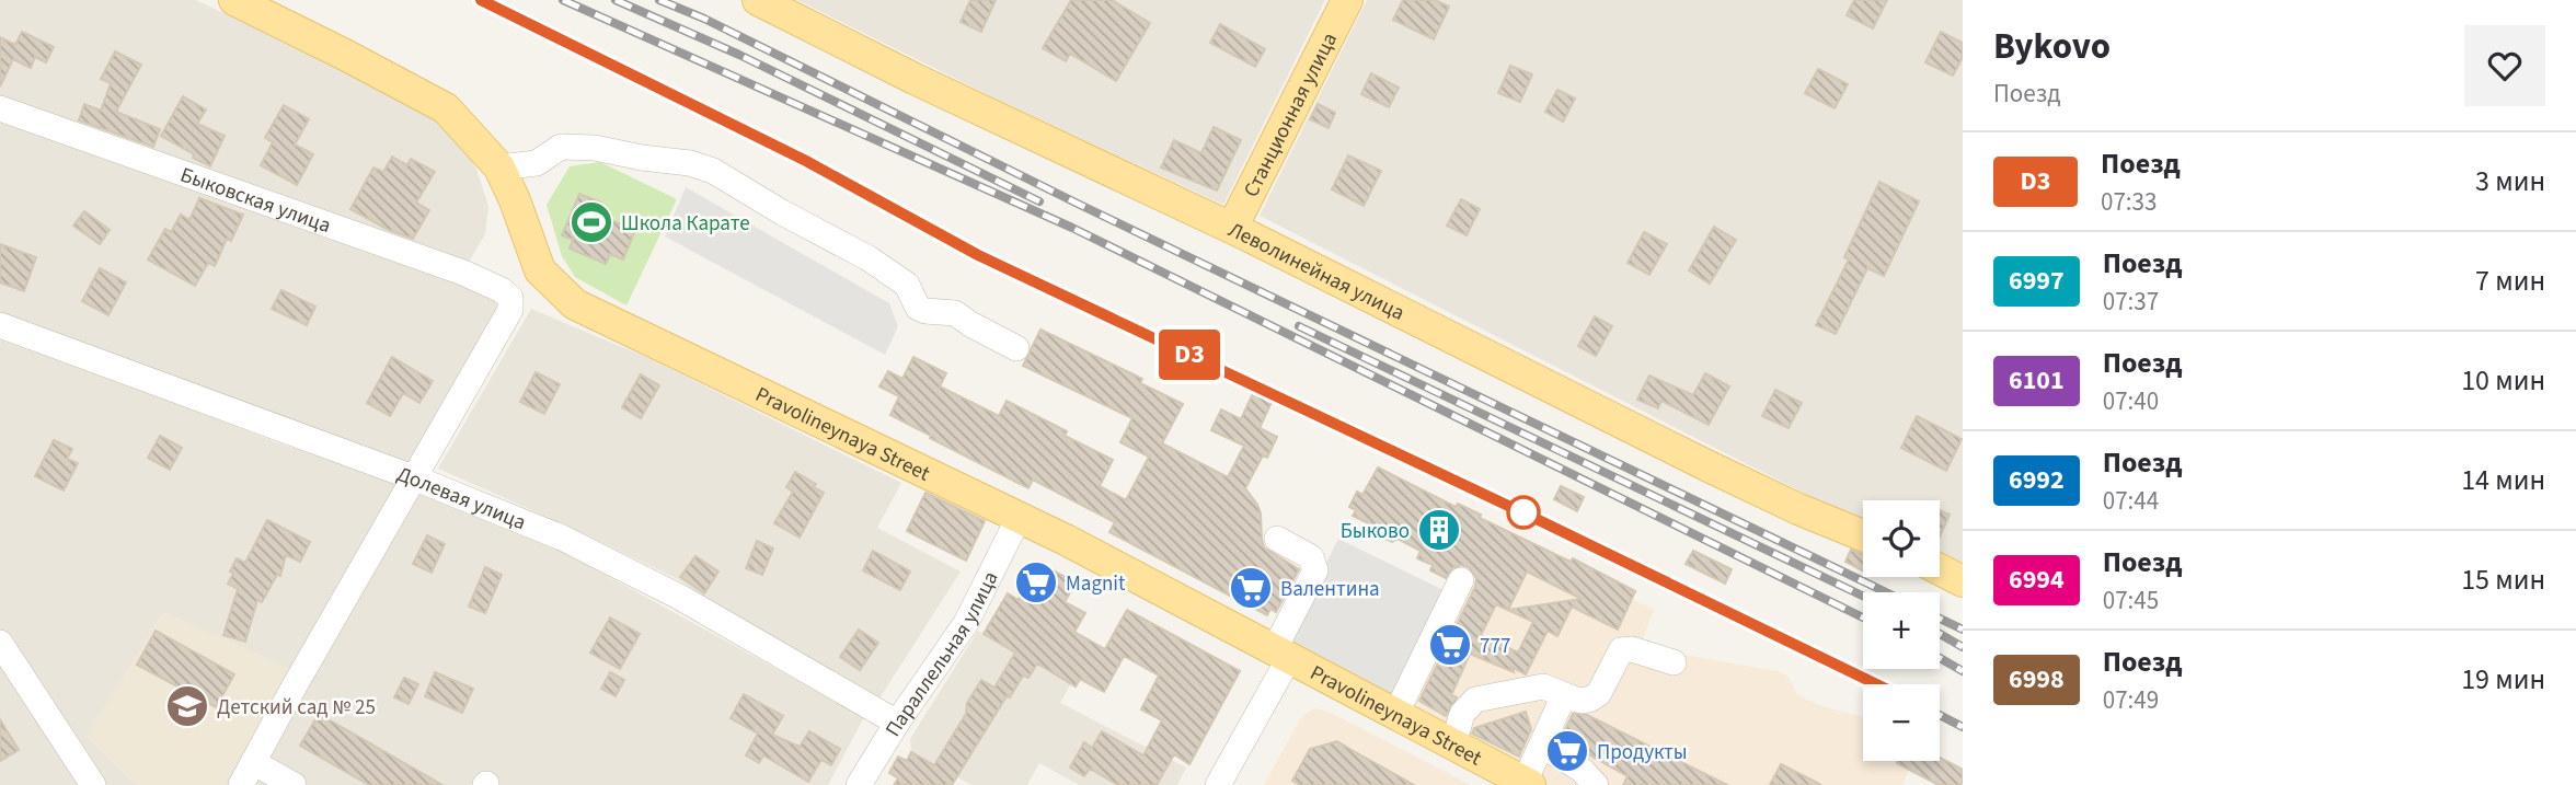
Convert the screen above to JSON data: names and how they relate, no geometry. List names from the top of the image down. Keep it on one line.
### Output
{"streets":{"main road":["Станционная улица","Леволинейная улица","Pravolineynaya Street"],"street":["Быковская улица","Долевая улица","Параллельная улица"]},"crossings":[["Станционная улица","Леволинейная улица"],["Pravolineynaya Street","Параллельная улица"],["Долевая улица","Параллельная улица"]],"places":{"sports":["Школа Карате"],"building":["Быково"],"supermarket":["Magnit","Валентина","777","Продукты"],"school or university":["Детский сад № 25"]},"page":{"on_map":"D3","heading":["Bykovo","Поезд"],"list":[{"mark":"D3","name":"Поезд","note":"07:33","value":"3 мин"},{"mark":"6997","name":"Поезд","note":"07:37","value":"7 мин"},{"mark":"6101","name":"Поезд","note":"07:40","value":"10 мин"},{"mark":"6992","name":"Поезд","note":"07:44","value":"14 мин"},{"mark":"6994","name":"Поезд","note":"07:45","value":"15 мин"},{"mark":"6998","name":"Поезд","note":"07:49","value":"19 мин"}],"map_buttons":["+","−"]}}
